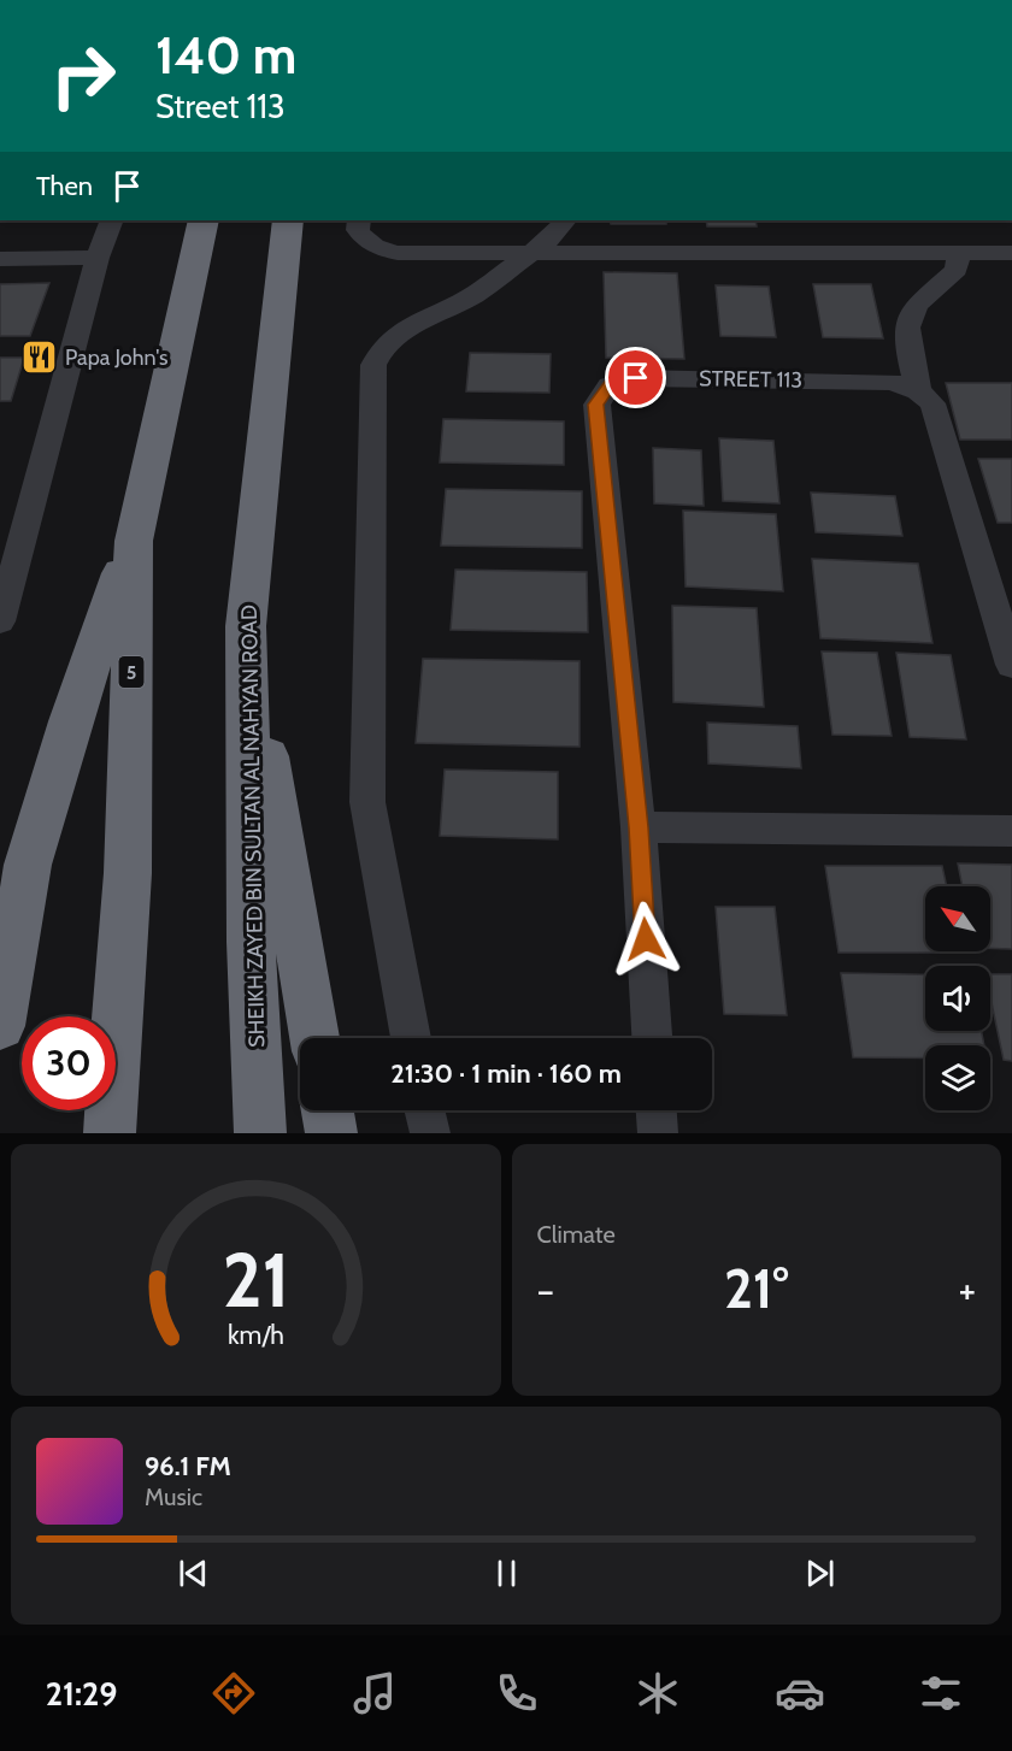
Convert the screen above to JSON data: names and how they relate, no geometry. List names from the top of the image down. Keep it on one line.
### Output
{"streets":{"highway":["5","SHEIKH ZAYED BIN SULTAN AL NAHYAN ROAD"],"street":["STREET 113"]},"places":{"restaurant":["Papa John's"]},"north":"top left","page":{"turn":["140 m","Street 113"],"then":"Then","limit":"30","trip":"21:30 · 1 min · 160 m","tile":"Climate","heat":["−","21°","+"],"song":["96.1 FM","Music"],"tabs":"21:29","gauge":["21","km/h"]}}
